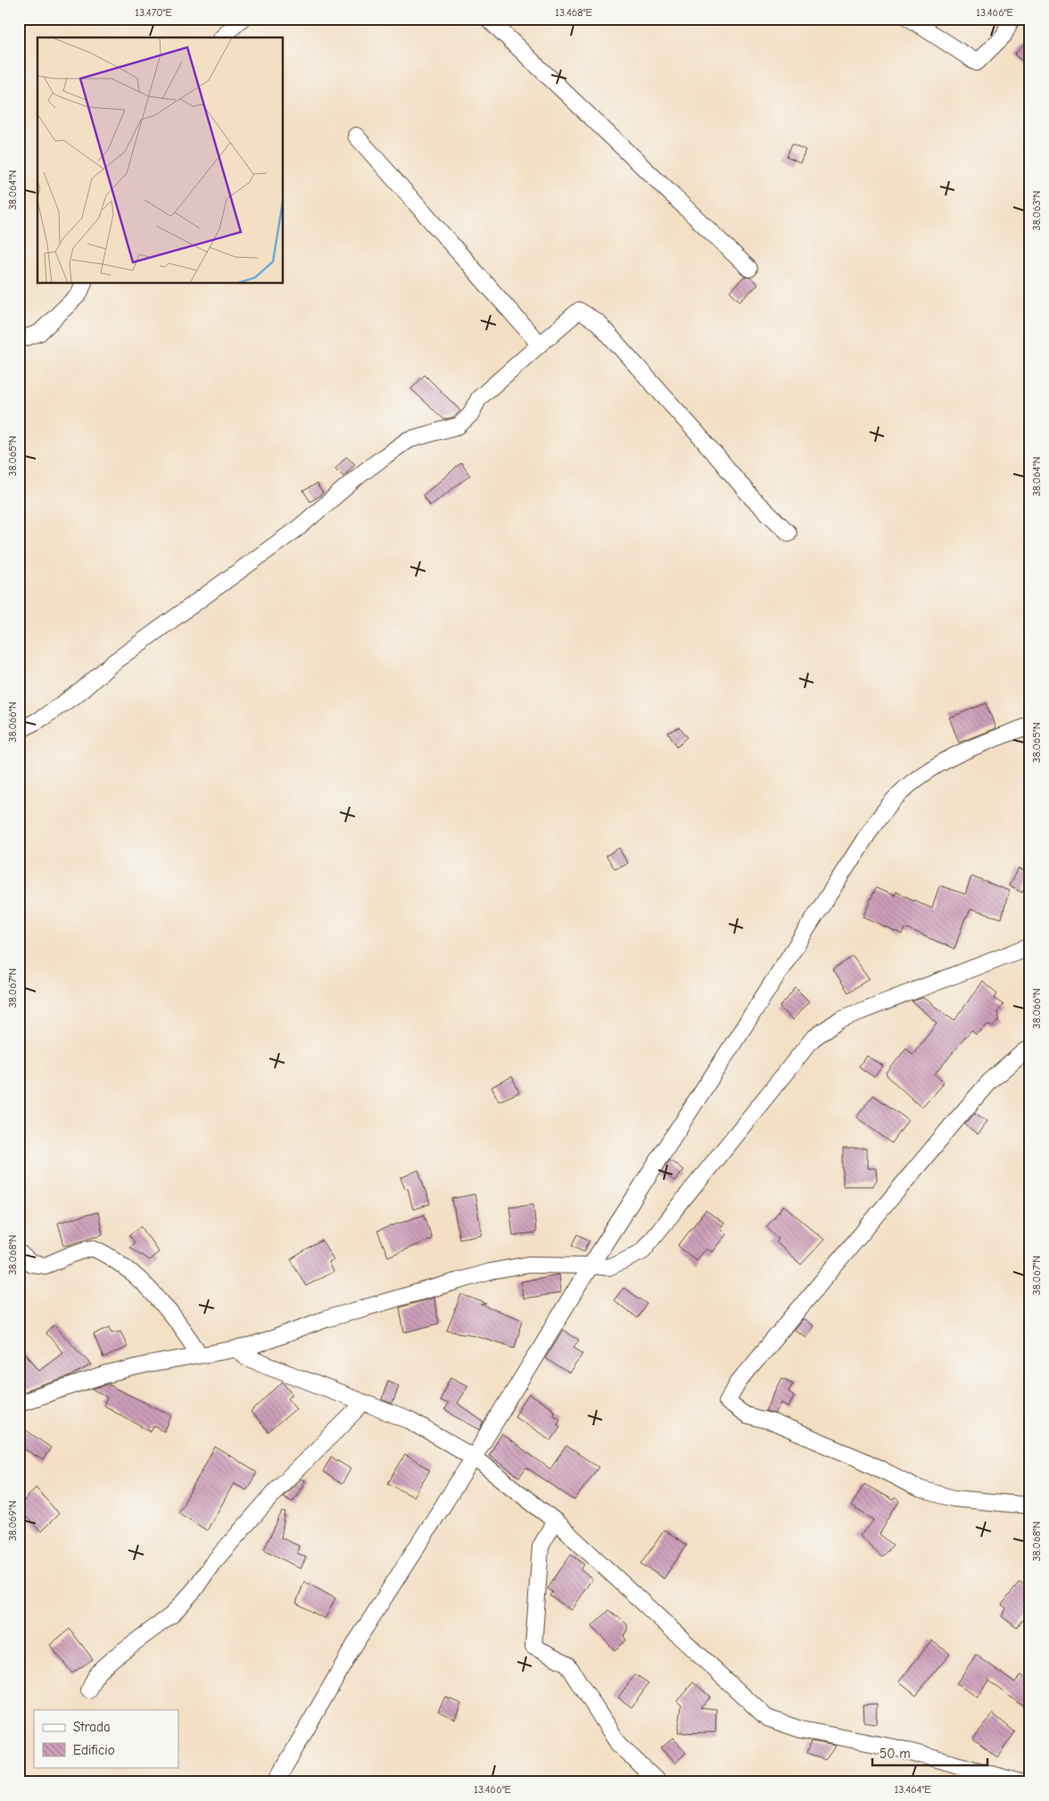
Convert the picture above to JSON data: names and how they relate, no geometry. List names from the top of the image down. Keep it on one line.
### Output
{"legend":["Strada","Edificio"],"scale_bar":"50 m","coordinates":["13.470°E","13.468°E","13.466°E","38.064°N","38.063°N","38.065°N","38.066°N","38.067°N","38.068°N","38.069°N","13.464°E"]}
